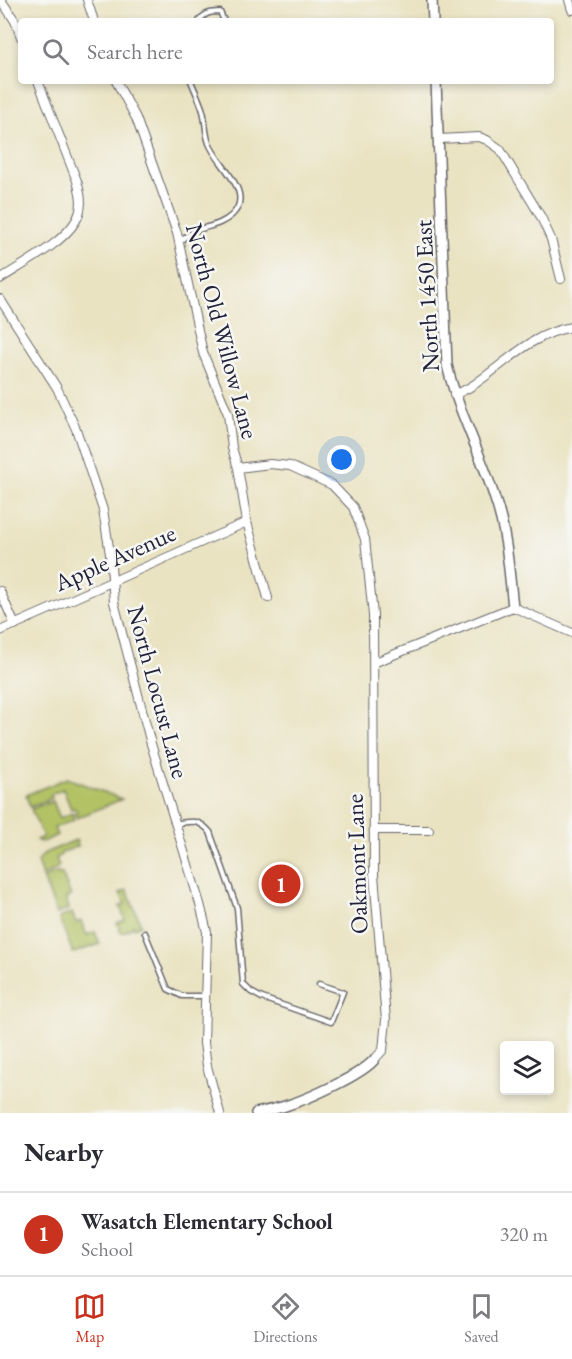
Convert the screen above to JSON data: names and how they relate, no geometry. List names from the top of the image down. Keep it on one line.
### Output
{"streets":{"street":["North 1450 East","North Old Willow Lane","Apple Avenue","North Locust Lane","Oakmont Lane"]},"crossings":[["North Old Willow Lane","Apple Avenue"],["North Old Willow Lane","Oakmont Lane"],["Apple Avenue","North Locust Lane"]],"page":{"search":"Search here","pins":"1","heading":"Nearby","list":[{"mark":"1","name":"Wasatch Elementary School","note":"School","value":"320 m"}],"nav":["Map","Directions","Saved"]}}
